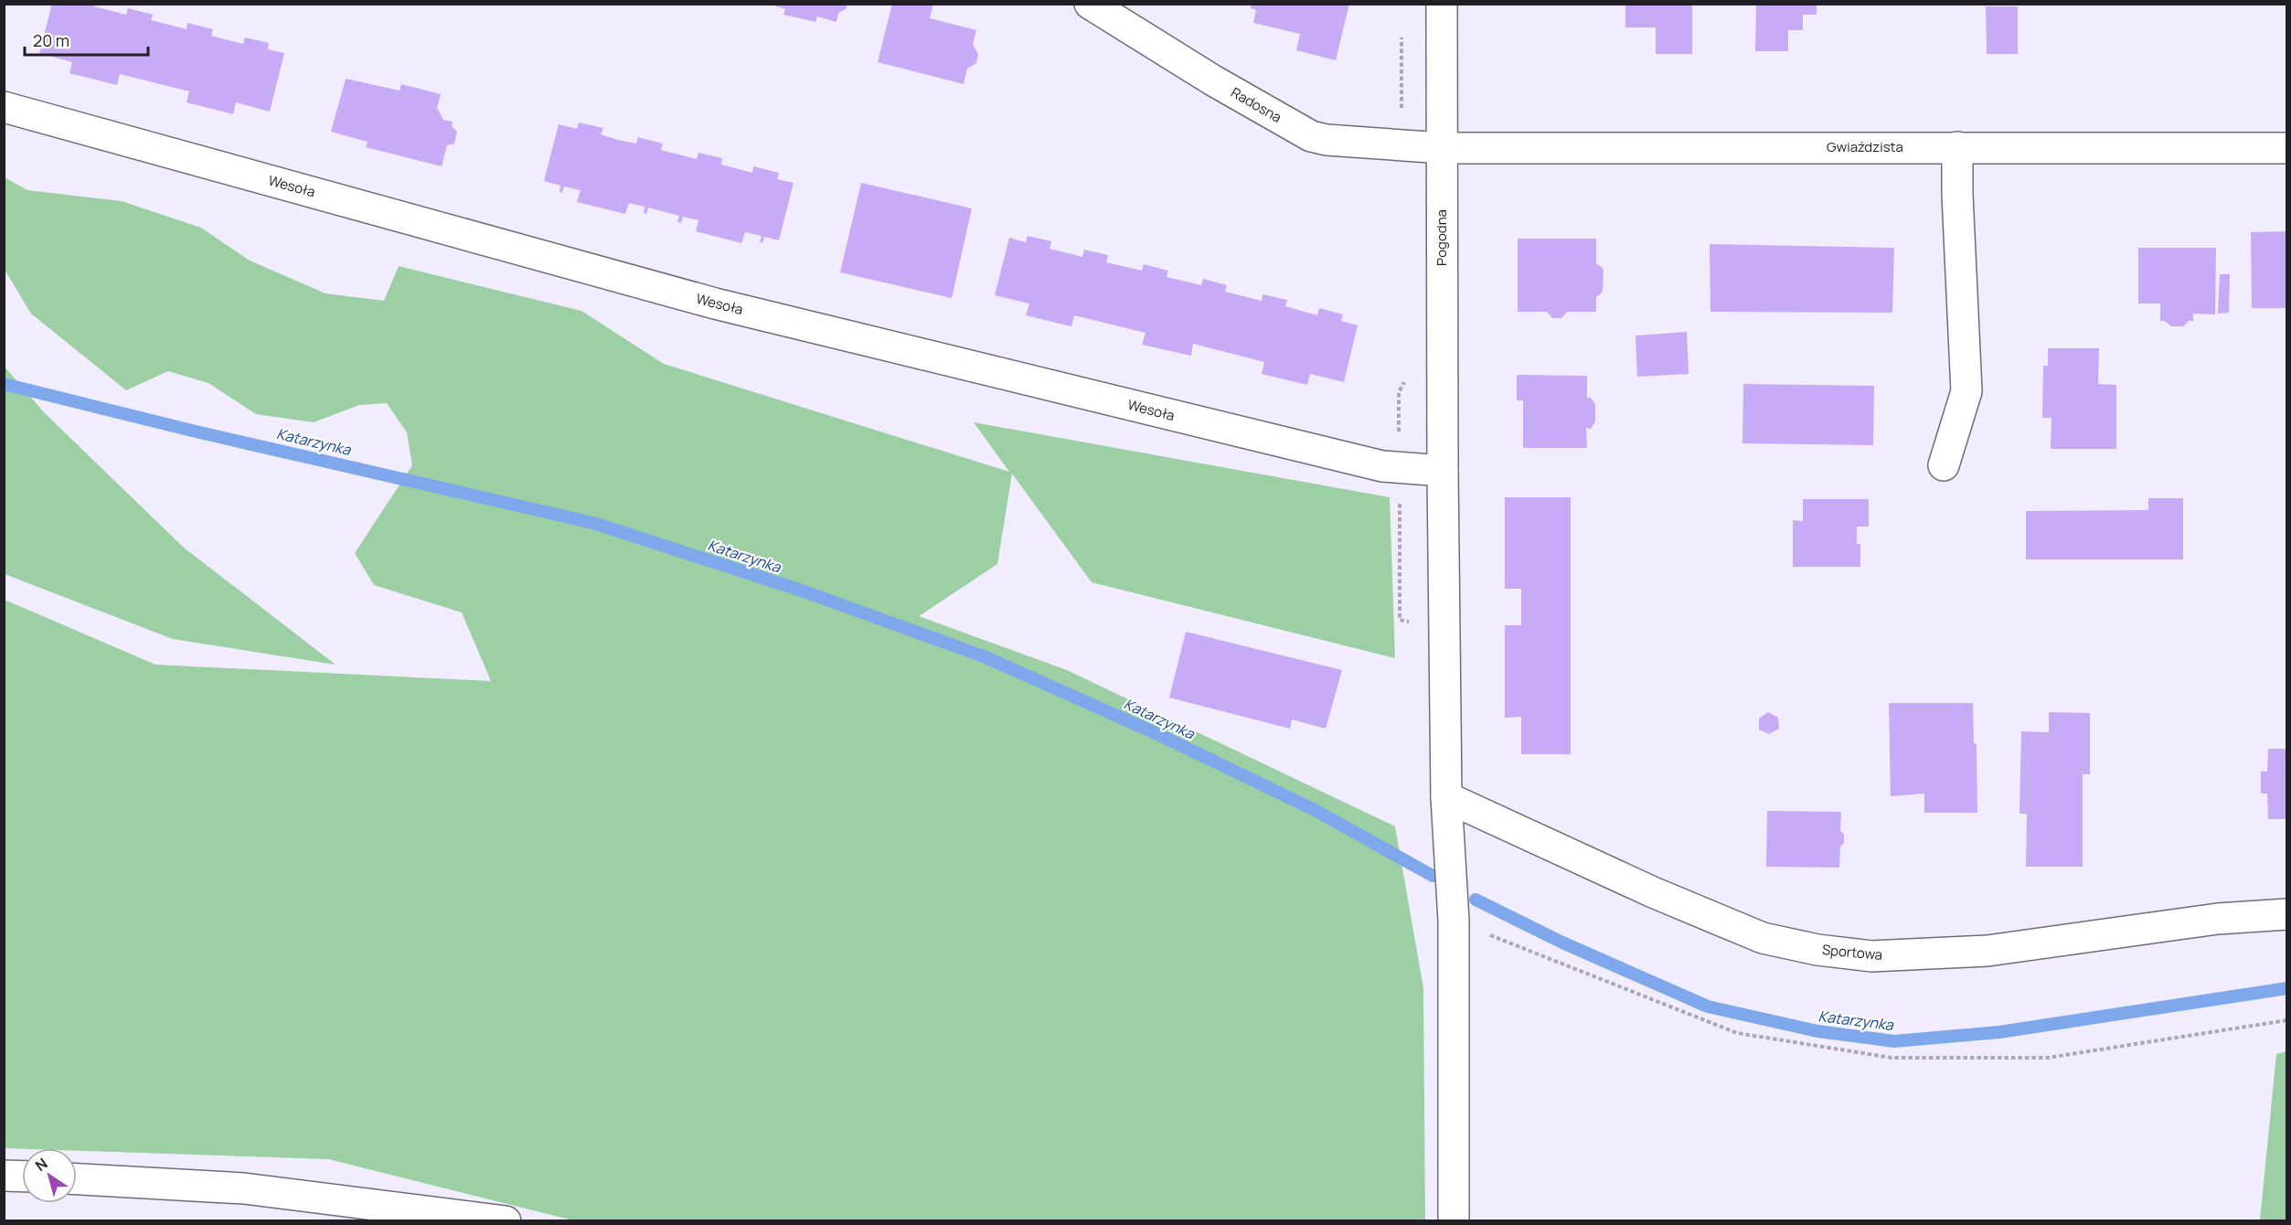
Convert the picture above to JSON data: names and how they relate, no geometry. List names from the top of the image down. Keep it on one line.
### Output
{"streets":{"street":["Radosna","Gwiaździsta","Wesoła","Pogodna","Sportowa"]},"crossings":[["Radosna","Gwiaździsta"],["Radosna","Pogodna"],["Gwiaździsta","Pogodna"],["Wesoła","Pogodna"],["Pogodna","Sportowa"]],"water":["Katarzynka"],"scale_bar":"20 m","north":"top left"}
